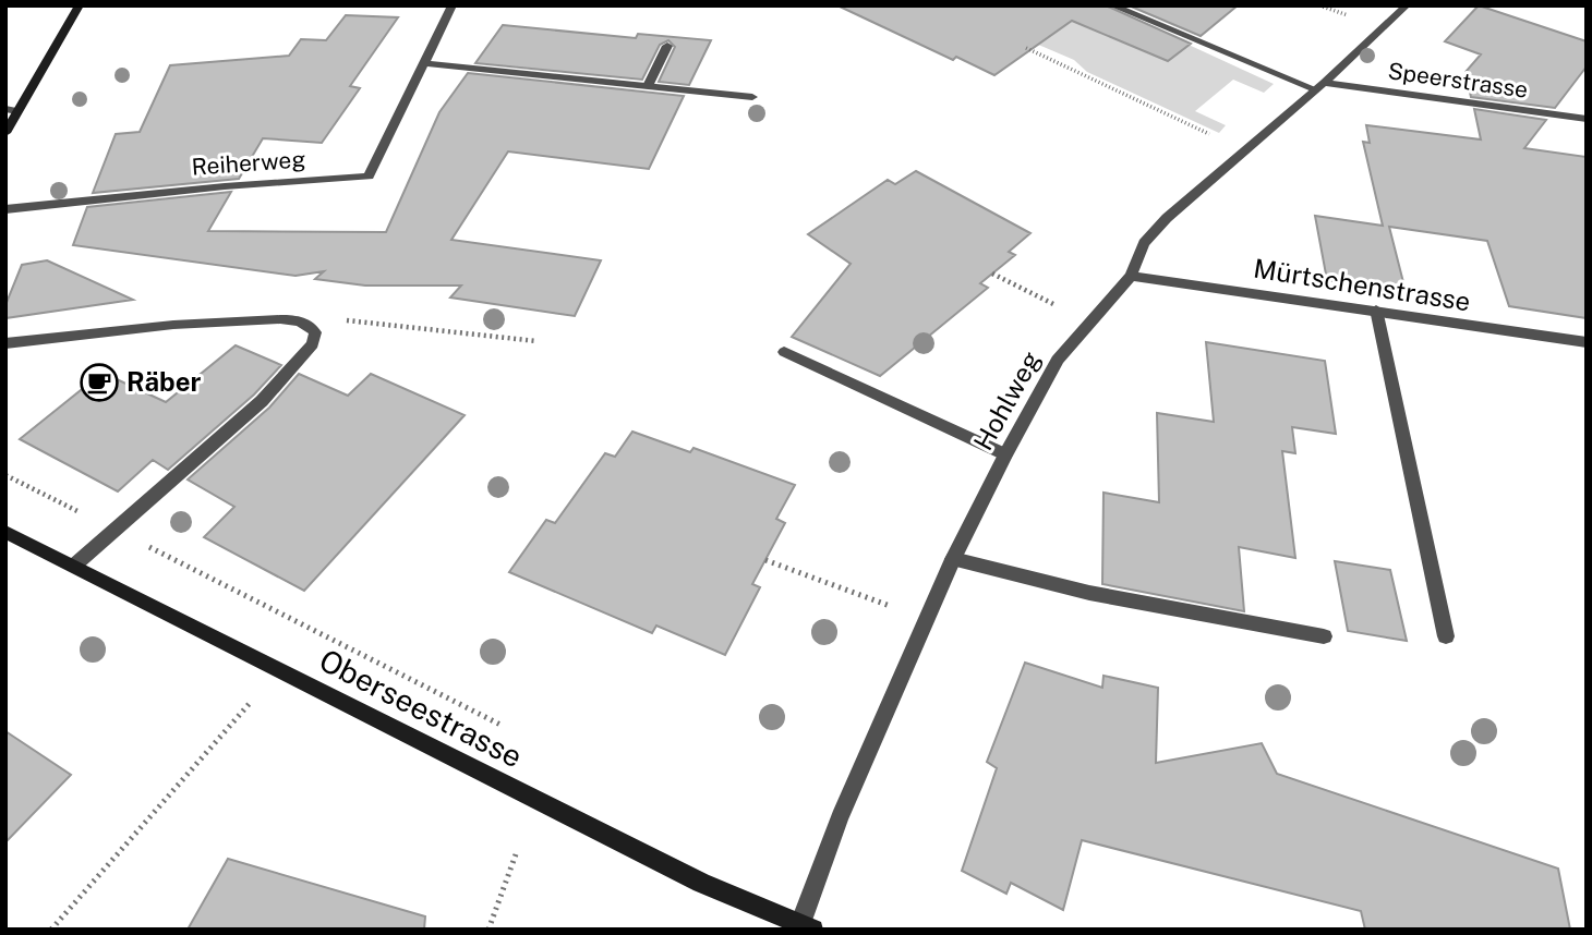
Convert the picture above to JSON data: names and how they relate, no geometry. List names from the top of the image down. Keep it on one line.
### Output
{"streets":{"street":["Speerstrasse","Reiherweg","Mürtschenstrasse","Hohlweg","Oberseestrasse"]},"crossings":[["Speerstrasse","Hohlweg"],["Mürtschenstrasse","Hohlweg"],["Hohlweg","Oberseestrasse"]],"places":{"cafe":["Räber"]}}
